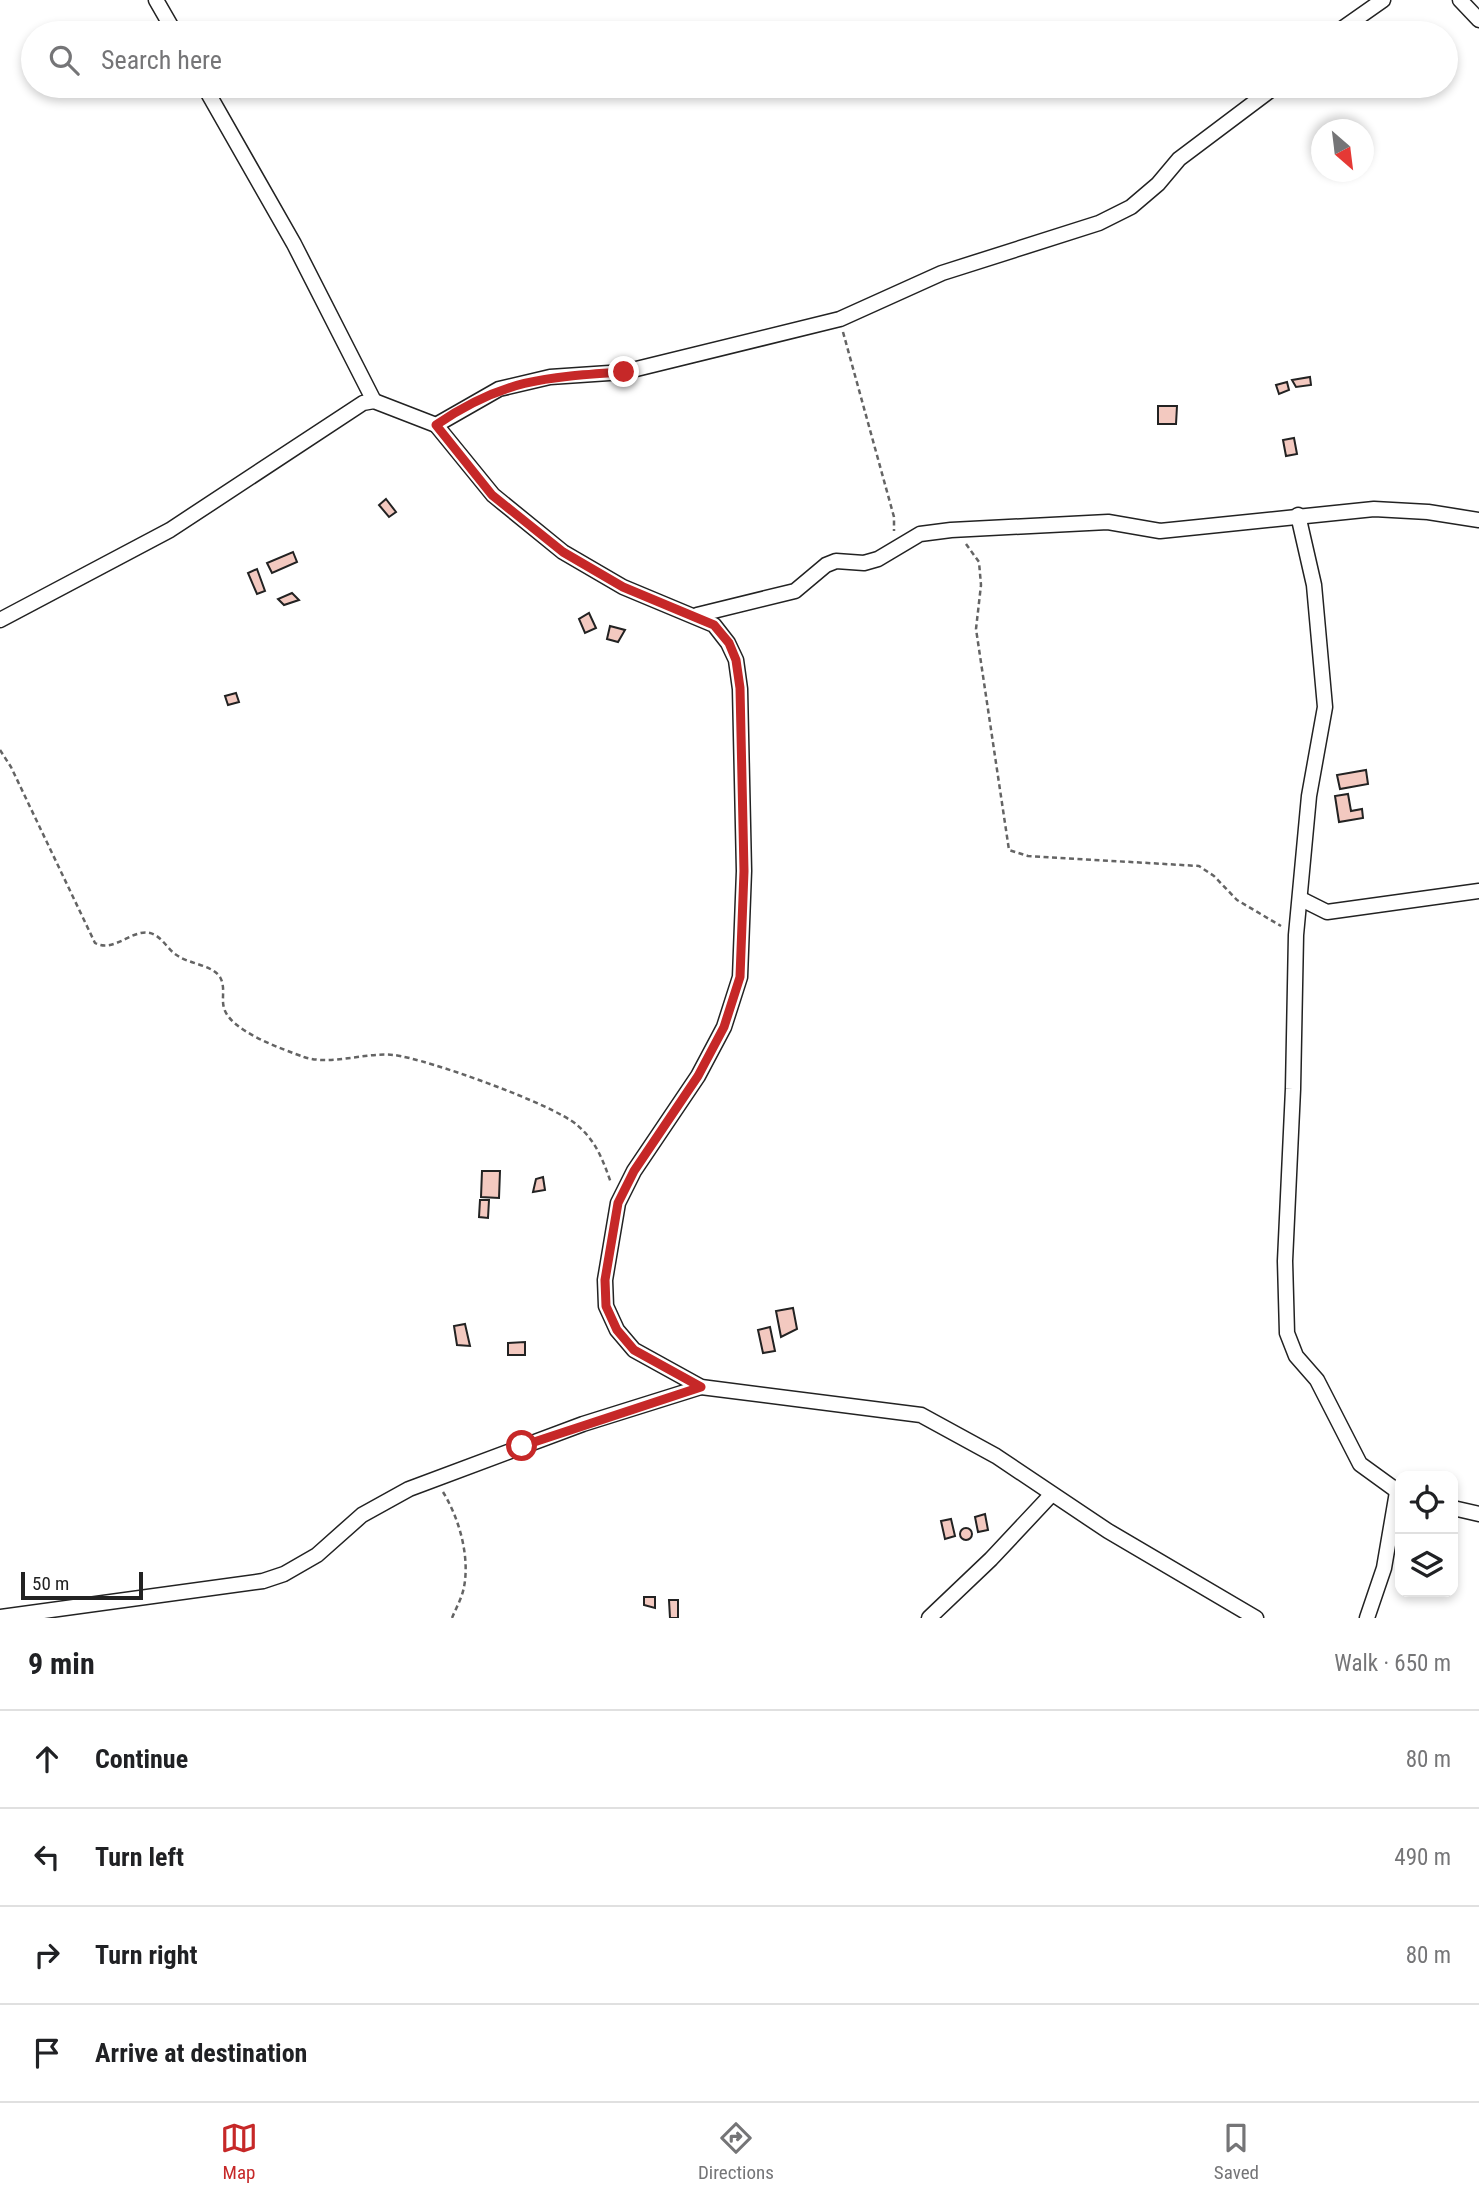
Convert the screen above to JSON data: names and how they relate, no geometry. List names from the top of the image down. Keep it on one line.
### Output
{"scale_bar":"50 m","north":"bottom right","page":{"search":"Search here","scale":"50 m","heading":["9 min","Walk · 650 m"],"list":[["Continue","80 m"],["Turn left","490 m"],["Turn right","80 m"],"Arrive at destination"],"nav":["Map","Directions","Saved"]}}
